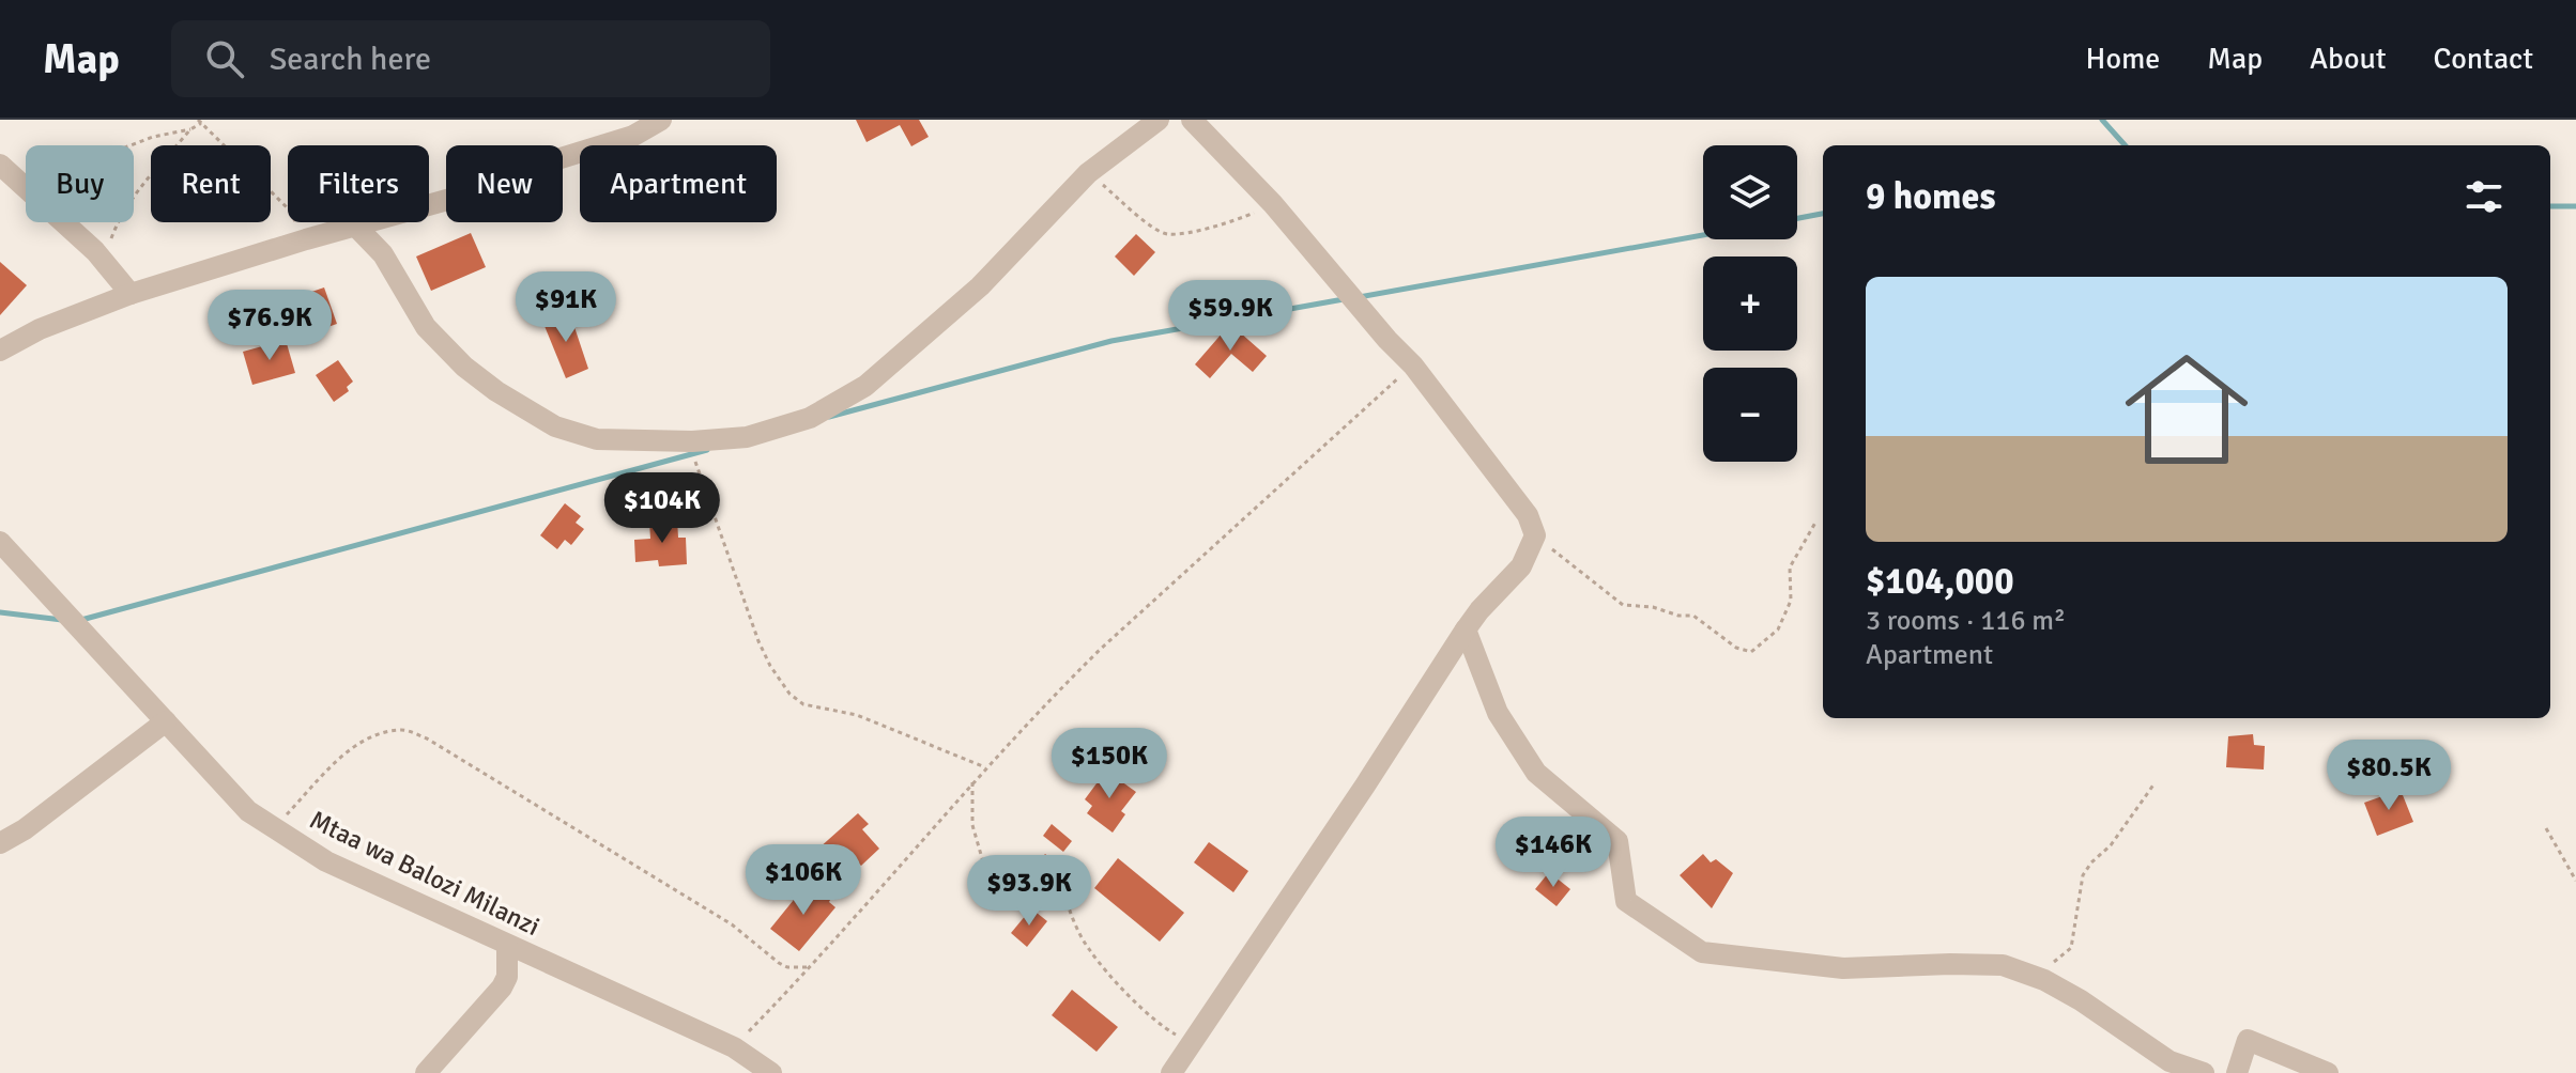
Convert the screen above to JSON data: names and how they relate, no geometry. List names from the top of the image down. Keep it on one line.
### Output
{"streets":{"street":["Mtaa wa Balozi Milanzi"]},"page":{"header":"Map","search":"Search here","nav":["Home","Map","About","Contact"],"map_buttons":["+","−"],"chip":["Buy","Rent","Filters","New","Apartment"],"heading":"9 homes","list":[{"name":"$104,000","note":"3 rooms · 116 m² · Apartment"}],"price":["$91K","$59.9K","$76.9K","$104K","$150K","$80.5K","$146K","$106K","$93.9K"]}}
